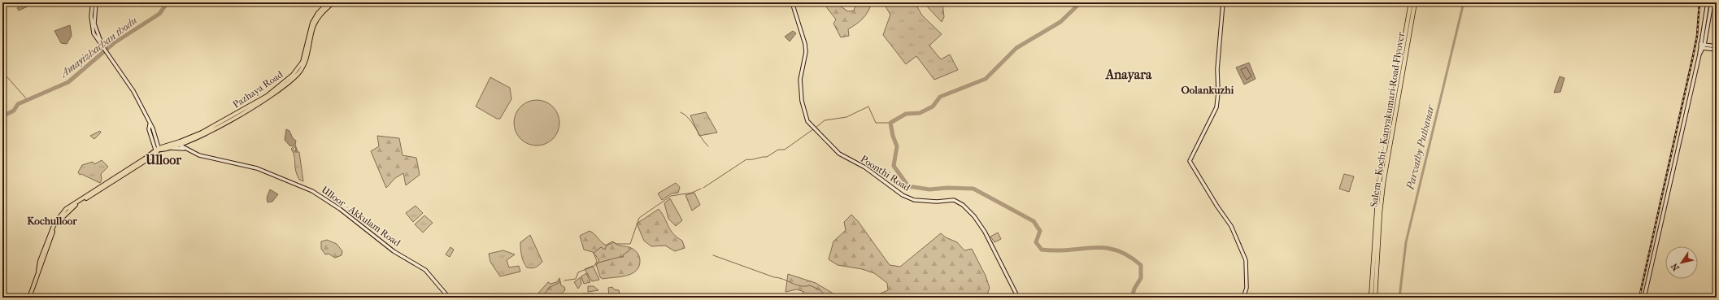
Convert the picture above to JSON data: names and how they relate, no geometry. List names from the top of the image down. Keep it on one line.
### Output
{"streets":{"highway":["Salem - Kochi - Kanyakumari Road Flyover"],"main road":["Pazhaya Road","Poonthi Road","Ulloor - Akkulam Road"]},"crossings":[["Pazhaya Road","Ulloor - Akkulam Road"]],"districts":["Anayara","Oolankuzhi","Ulloor","Kochulloor"],"water":["Amayizhachan thodu","Parvathy Puthanar"],"north":"bottom left"}
